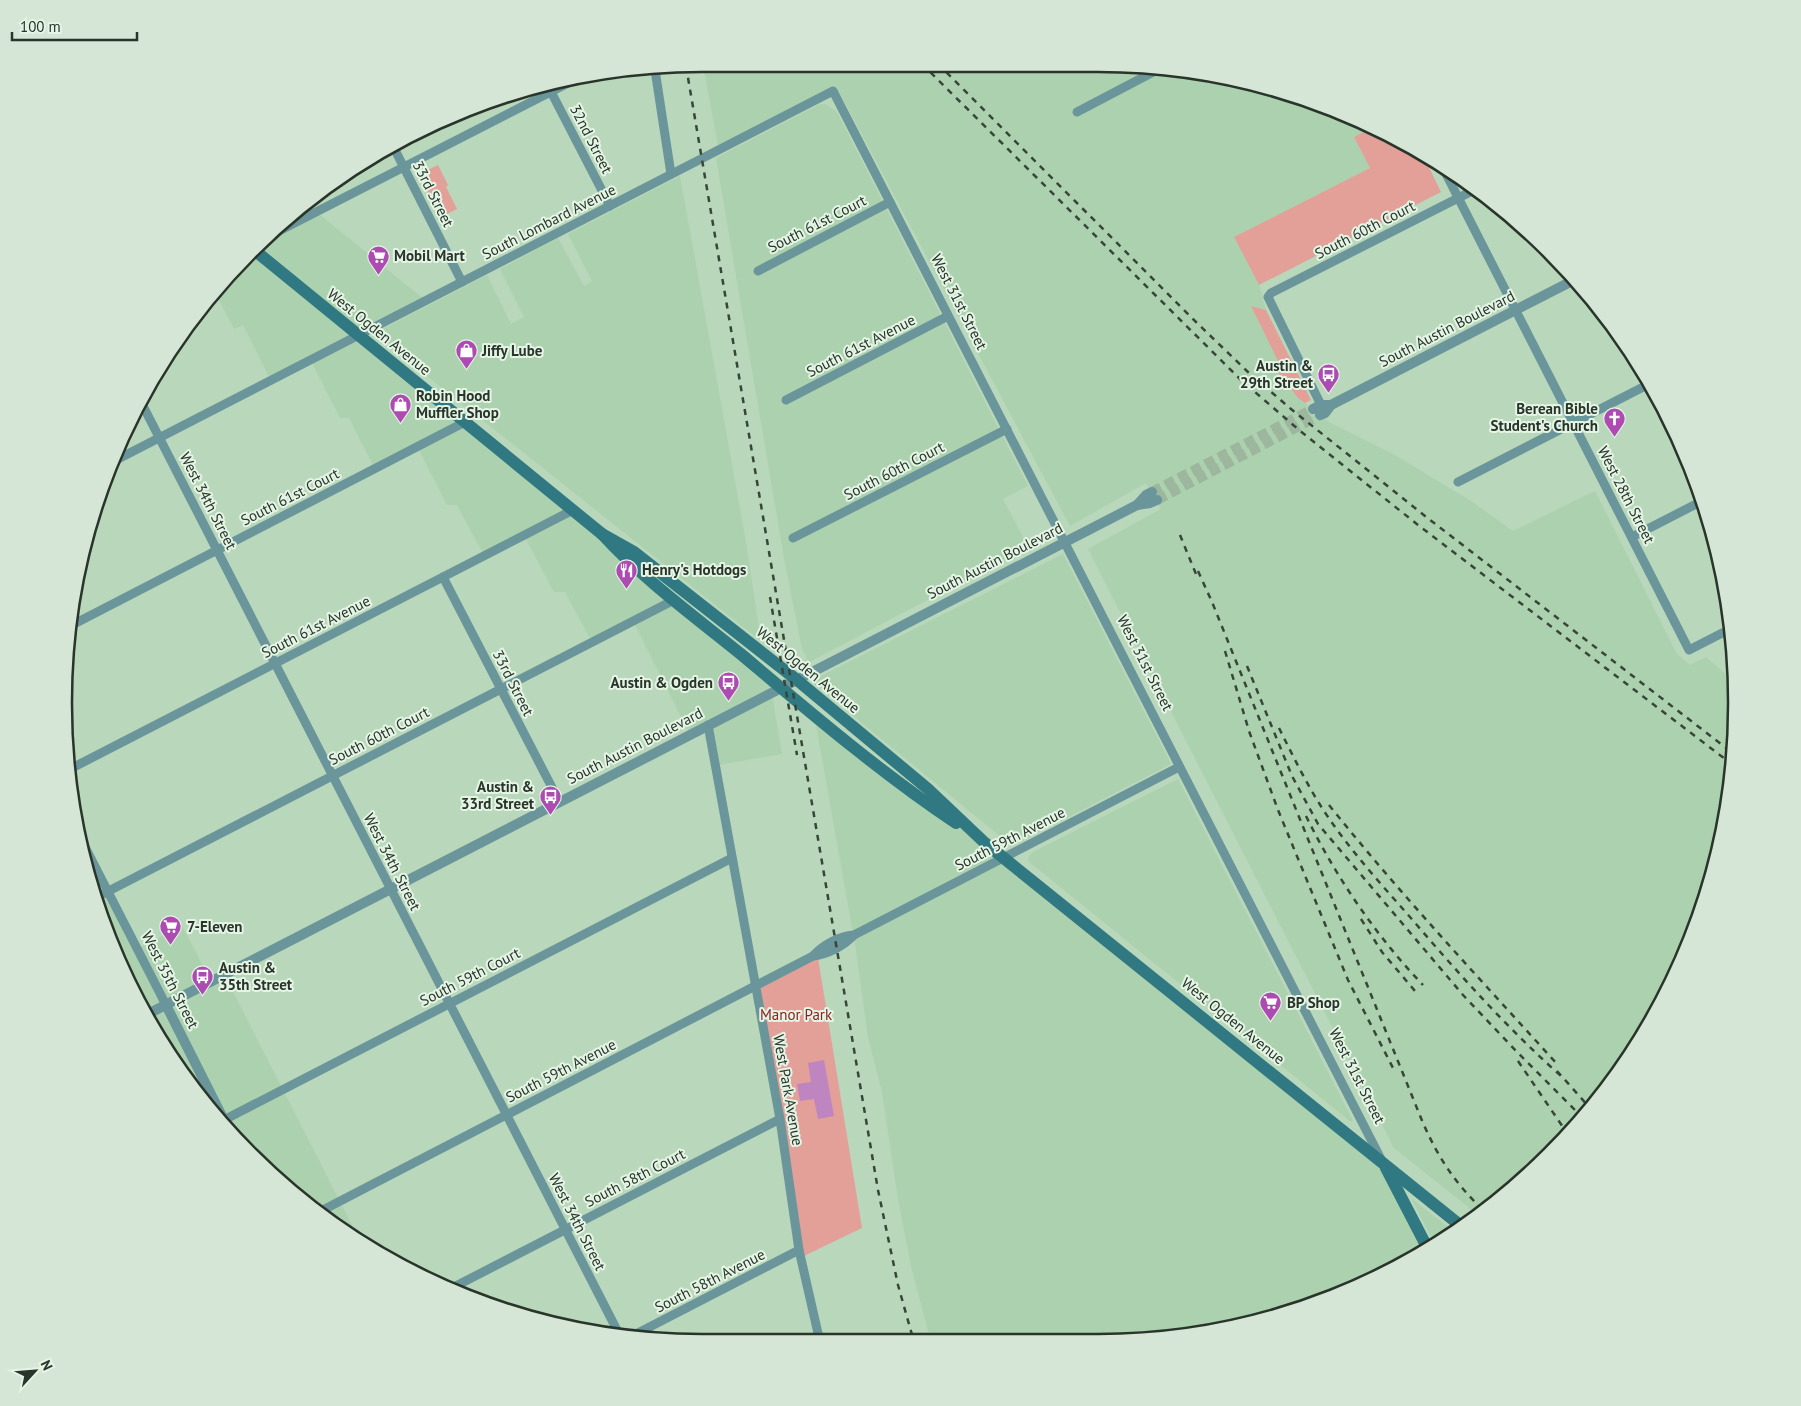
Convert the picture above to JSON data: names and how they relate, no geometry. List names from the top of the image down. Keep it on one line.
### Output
{"streets":{"main road":["West 31st Street","West Ogden Avenue"],"street":["32nd Street","33rd Street","South Lombard Avenue","South 61st Court","South 60th Court","South Austin Boulevard","South 61st Avenue","West 28th Street","West 34th Street","South 59th Avenue","South 59th Court","West 35th Street","West Park Avenue","South 58th Court","South 58th Avenue"]},"crossings":[["32nd Street","South Lombard Avenue"],["33rd Street","South Lombard Avenue"],["33rd Street","South 60th Court"],["33rd Street","South Austin Boulevard"],["33rd Street","South 61st Avenue"],["South Lombard Avenue","West 31st Street"],["South Lombard Avenue","West Ogden Avenue"],["South Lombard Avenue","West 34th Street"],["South 61st Court","West 31st Street"],["South 61st Court","West Ogden Avenue"],["South 61st Court","West 34th Street"],["South 60th Court","West 31st Street"],["South 60th Court","South Austin Boulevard"],["South 60th Court","West Ogden Avenue"],["South 60th Court","West 28th Street"],["South 60th Court","West 34th Street"],["South 60th Court","West 35th Street"],["West 31st Street","South Austin Boulevard"],["West 31st Street","West Ogden Avenue"],["West 31st Street","South 61st Avenue"],["West 31st Street","South 59th Avenue"],["South Austin Boulevard","West Ogden Avenue"],["South Austin Boulevard","West 28th Street"],["South Austin Boulevard","West 34th Street"],["South Austin Boulevard","West 35th Street"],["South Austin Boulevard","West Park Avenue"],["West Ogden Avenue","South 61st Avenue"],["West Ogden Avenue","South 59th Avenue"],["South 61st Avenue","West 34th Street"],["West 34th Street","South 59th Avenue"],["West 34th Street","South 59th Court"],["West 34th Street","South 58th Court"],["South 59th Avenue","West Park Avenue"],["South 59th Court","West Park Avenue"],["West Park Avenue","South 58th Court"],["West Park Avenue","South 58th Avenue"]],"parks":["Manor Park"],"places":{"supermarket":["Mobil Mart","7-Eleven","BP Shop"],"shop":["Jiffy Lube","Robin Hood Muffler Shop"],"bus stop":["Austin & 29th Street","Austin & Ogden","Austin & 33rd Street","Austin & 35th Street"],"church":["Berean Bible Student's Church"],"restaurant":["Henry's Hotdogs"]},"scale_bar":"100 m","north":"top right"}
